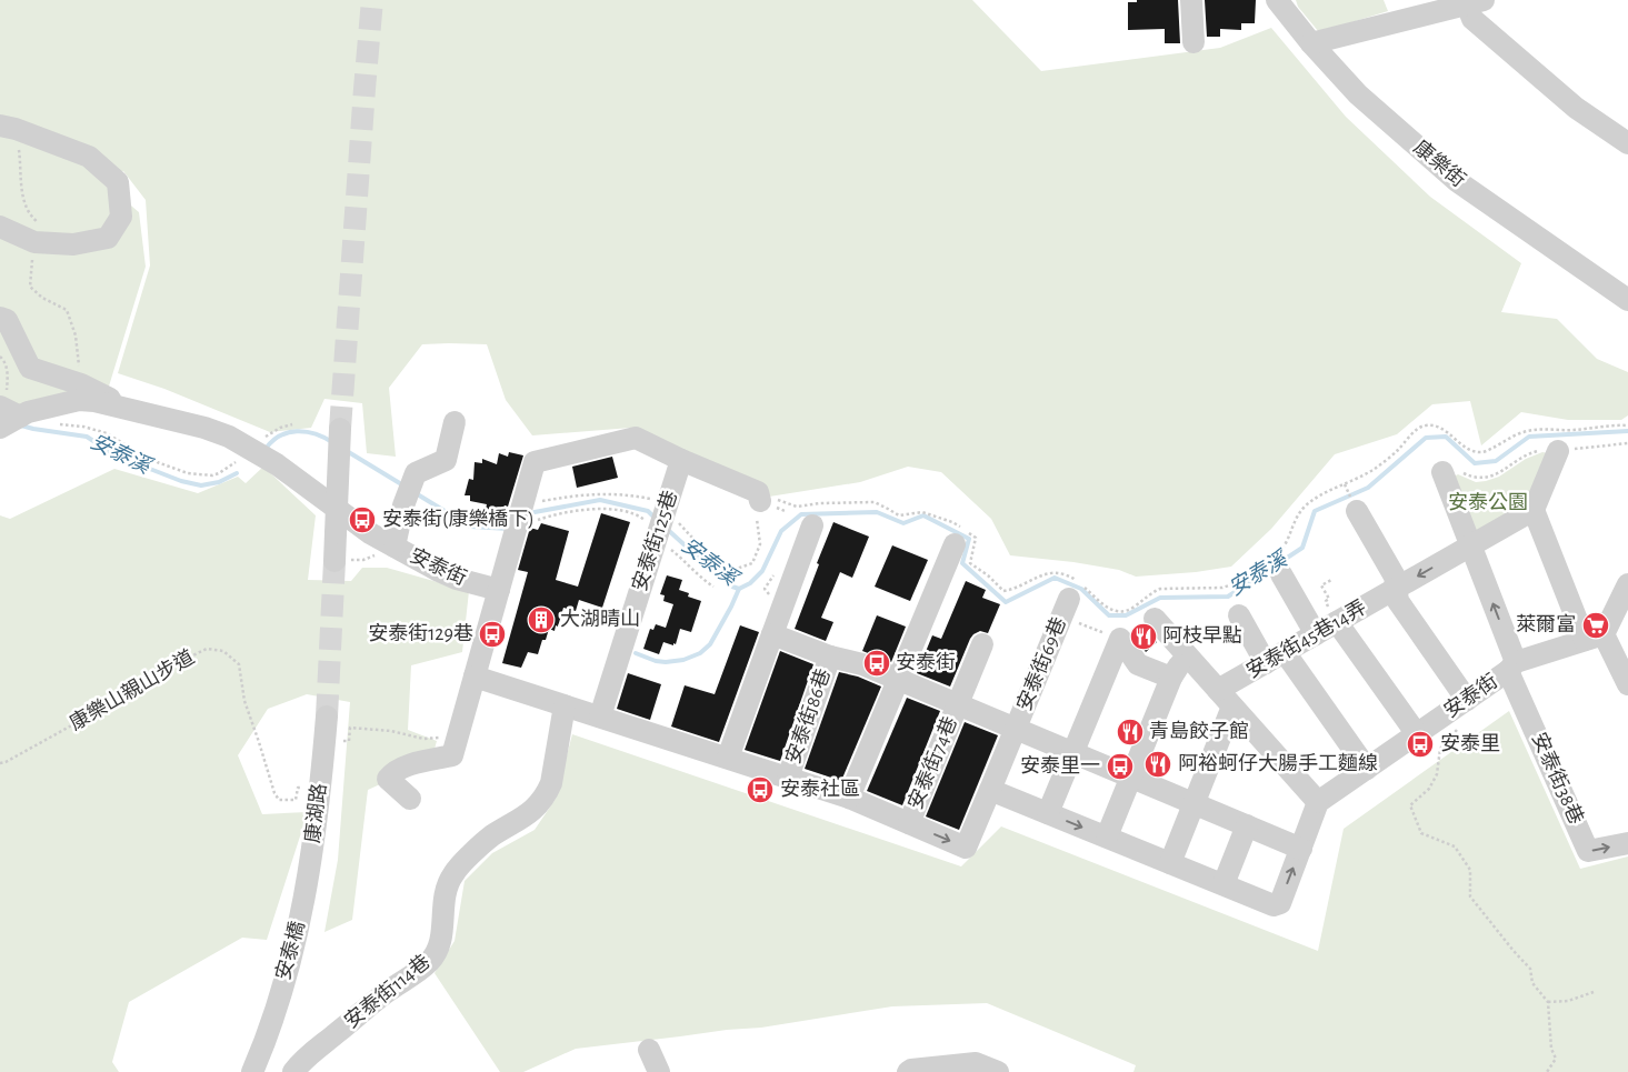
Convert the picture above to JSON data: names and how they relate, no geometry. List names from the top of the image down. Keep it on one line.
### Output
{"streets":{"street":["康樂街","安泰街125巷","安泰街","安泰街45巷14弄","安泰街69巷","安泰街86巷","安泰街74巷","安泰街38巷","康湖路","安泰橋","安泰街114巷"],"path":["康樂山親山步道"]},"crossings":[["安泰街","安泰街38巷"],["康樂山親山步道","康湖路"],["康湖路","安泰橋"]],"water":["安泰溪"],"parks":["安泰公園"],"places":{"bus stop":["安泰街(康樂橋下)","安泰街129巷","安泰街","安泰里","安泰里一","安泰社區"],"building":["大湖晴山"],"supermarket":["萊爾富"],"restaurant":["阿枝早點","青島餃子館","阿裕蚵仔大腸手工麵線"]}}
